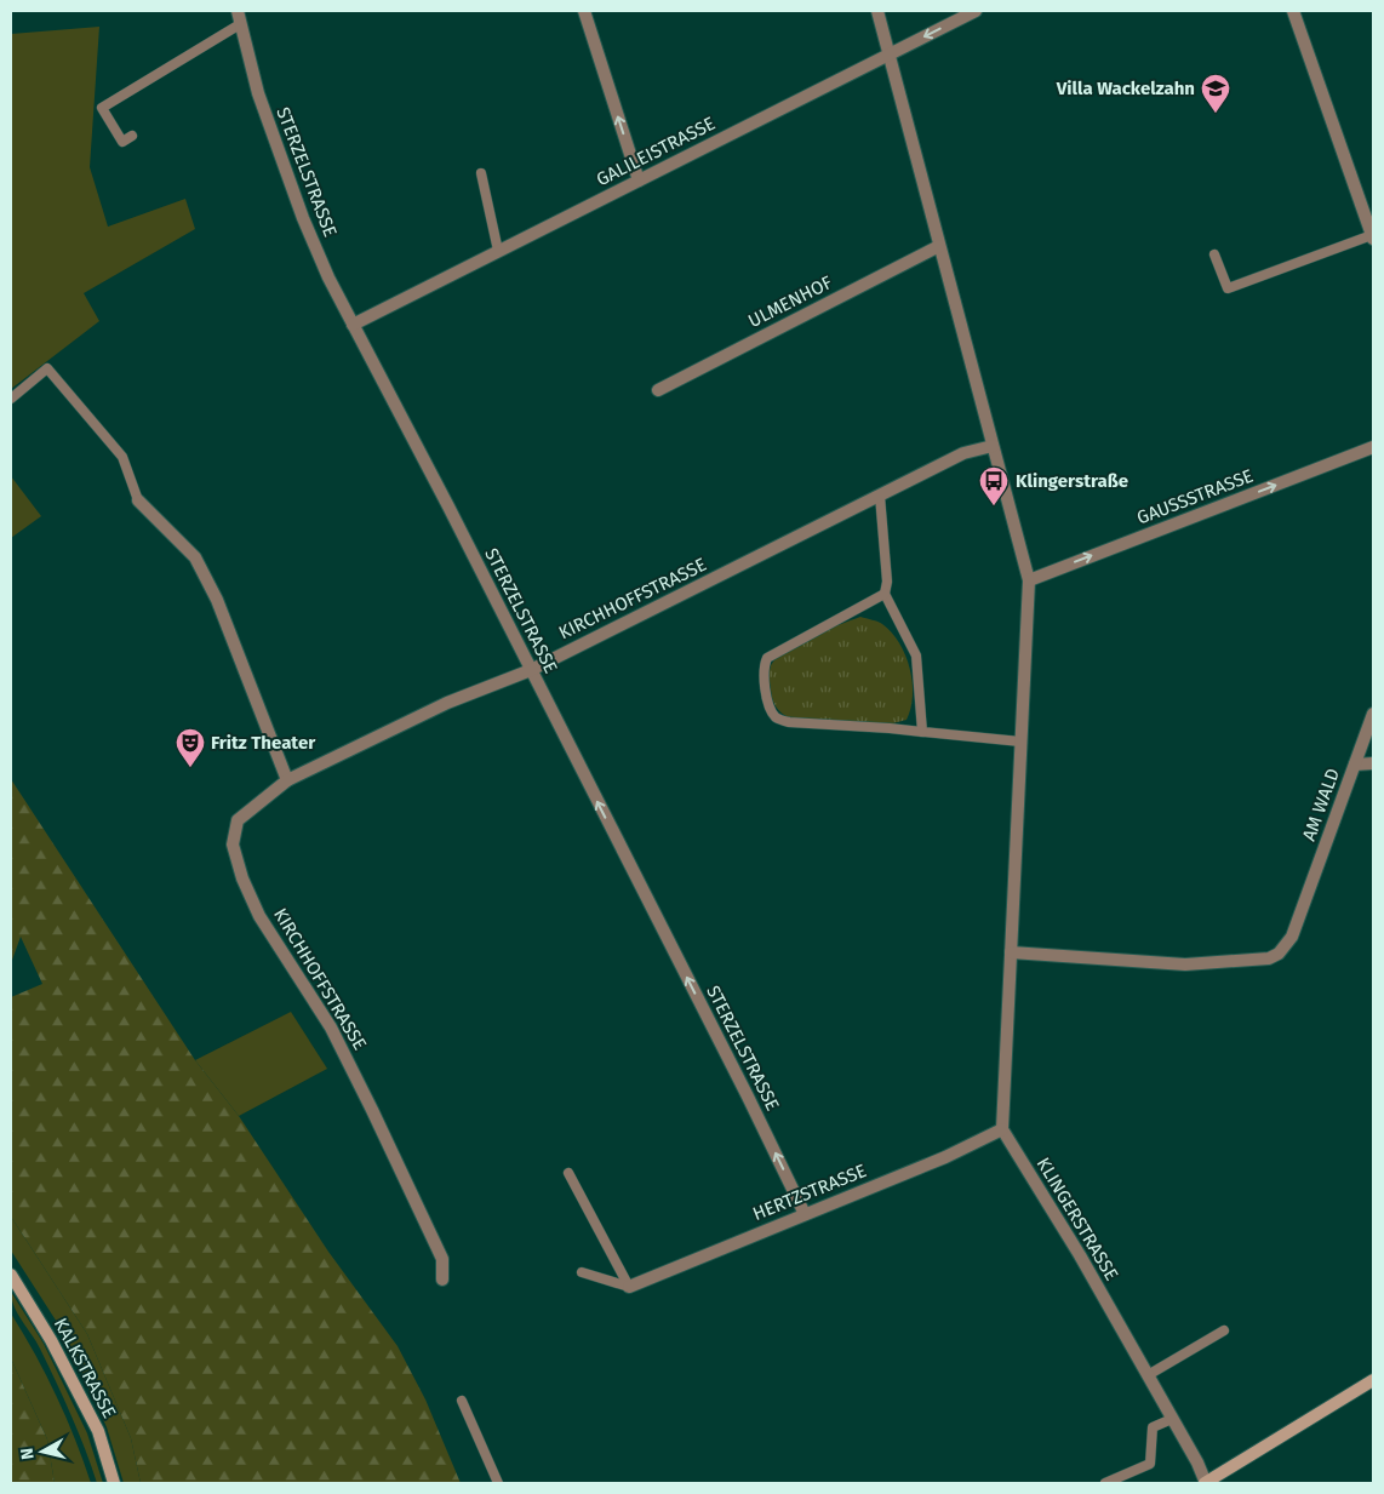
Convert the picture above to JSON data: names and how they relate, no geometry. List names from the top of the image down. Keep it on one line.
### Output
{"streets":{"main road":["KALKSTRASSE"],"street":["GALILEISTRASSE","STERZELSTRASSE","ULMENHOF","GAUSSSTRASSE","KIRCHHOFFSTRASSE","AM WALD","HERTZSTRASSE","KLINGERSTRASSE"]},"crossings":[["GALILEISTRASSE","STERZELSTRASSE"],["STERZELSTRASSE","KIRCHHOFFSTRASSE"],["STERZELSTRASSE","HERTZSTRASSE"],["HERTZSTRASSE","KLINGERSTRASSE"]],"one_way":["STERZELSTRASSE","GAUSSSTRASSE"],"places":{"school or university":["Villa Wackelzahn"],"bus stop":["Klingerstraße"],"theatre":["Fritz Theater"]},"north":"left"}
